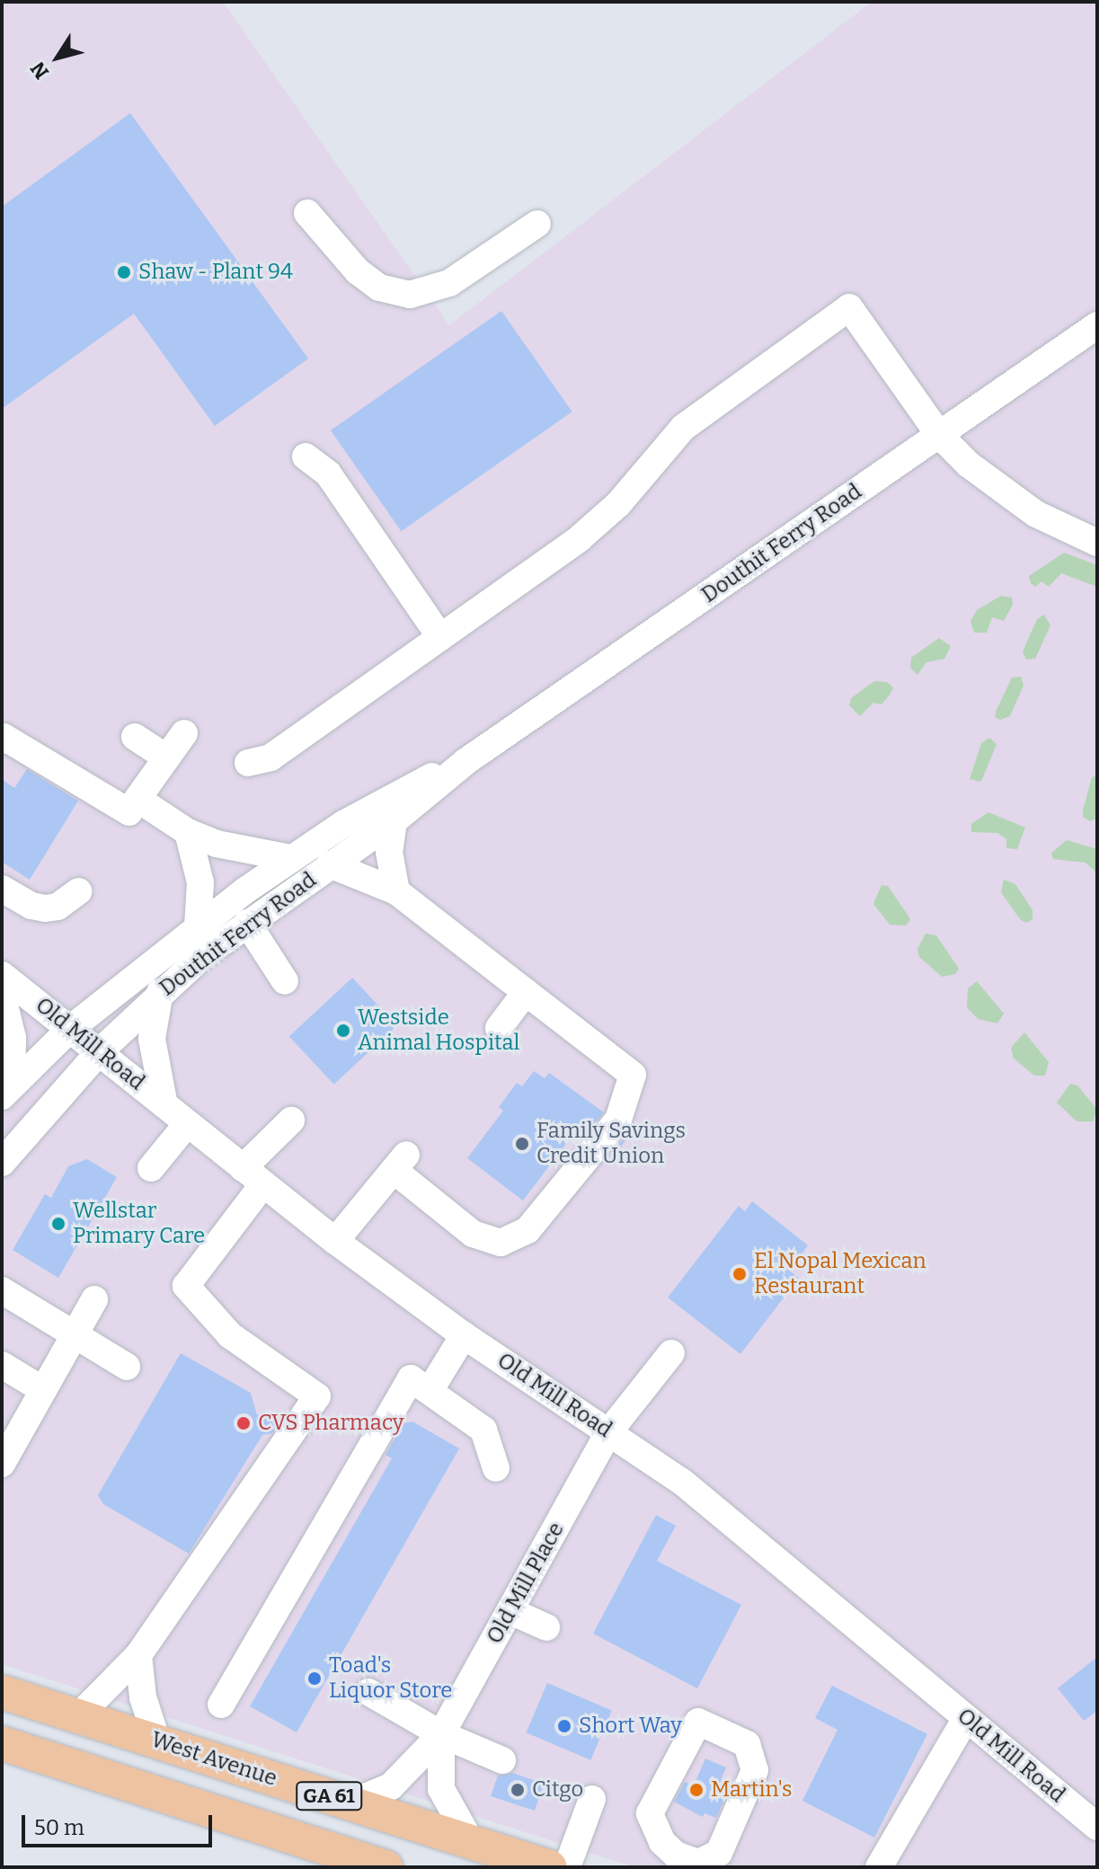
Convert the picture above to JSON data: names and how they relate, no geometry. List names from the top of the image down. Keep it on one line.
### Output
{"streets":{"main road":["West Avenue","GA 61"],"street":["Douthit Ferry Road","Old Mill Road","Old Mill Place"]},"crossings":[["Douthit Ferry Road","Old Mill Road"],["Old Mill Road","Old Mill Place"],["Old Mill Place","West Avenue"]],"places":["Shaw - Plant 94","Westside Animal Hospital","Family Savings Credit Union","Wellstar Primary Care","El Nopal Mexican Restaurant","CVS Pharmacy","Toad's Liquor Store","Short Way","Citgo","Martin's"],"scale_bar":"50 m","north":"bottom left"}
